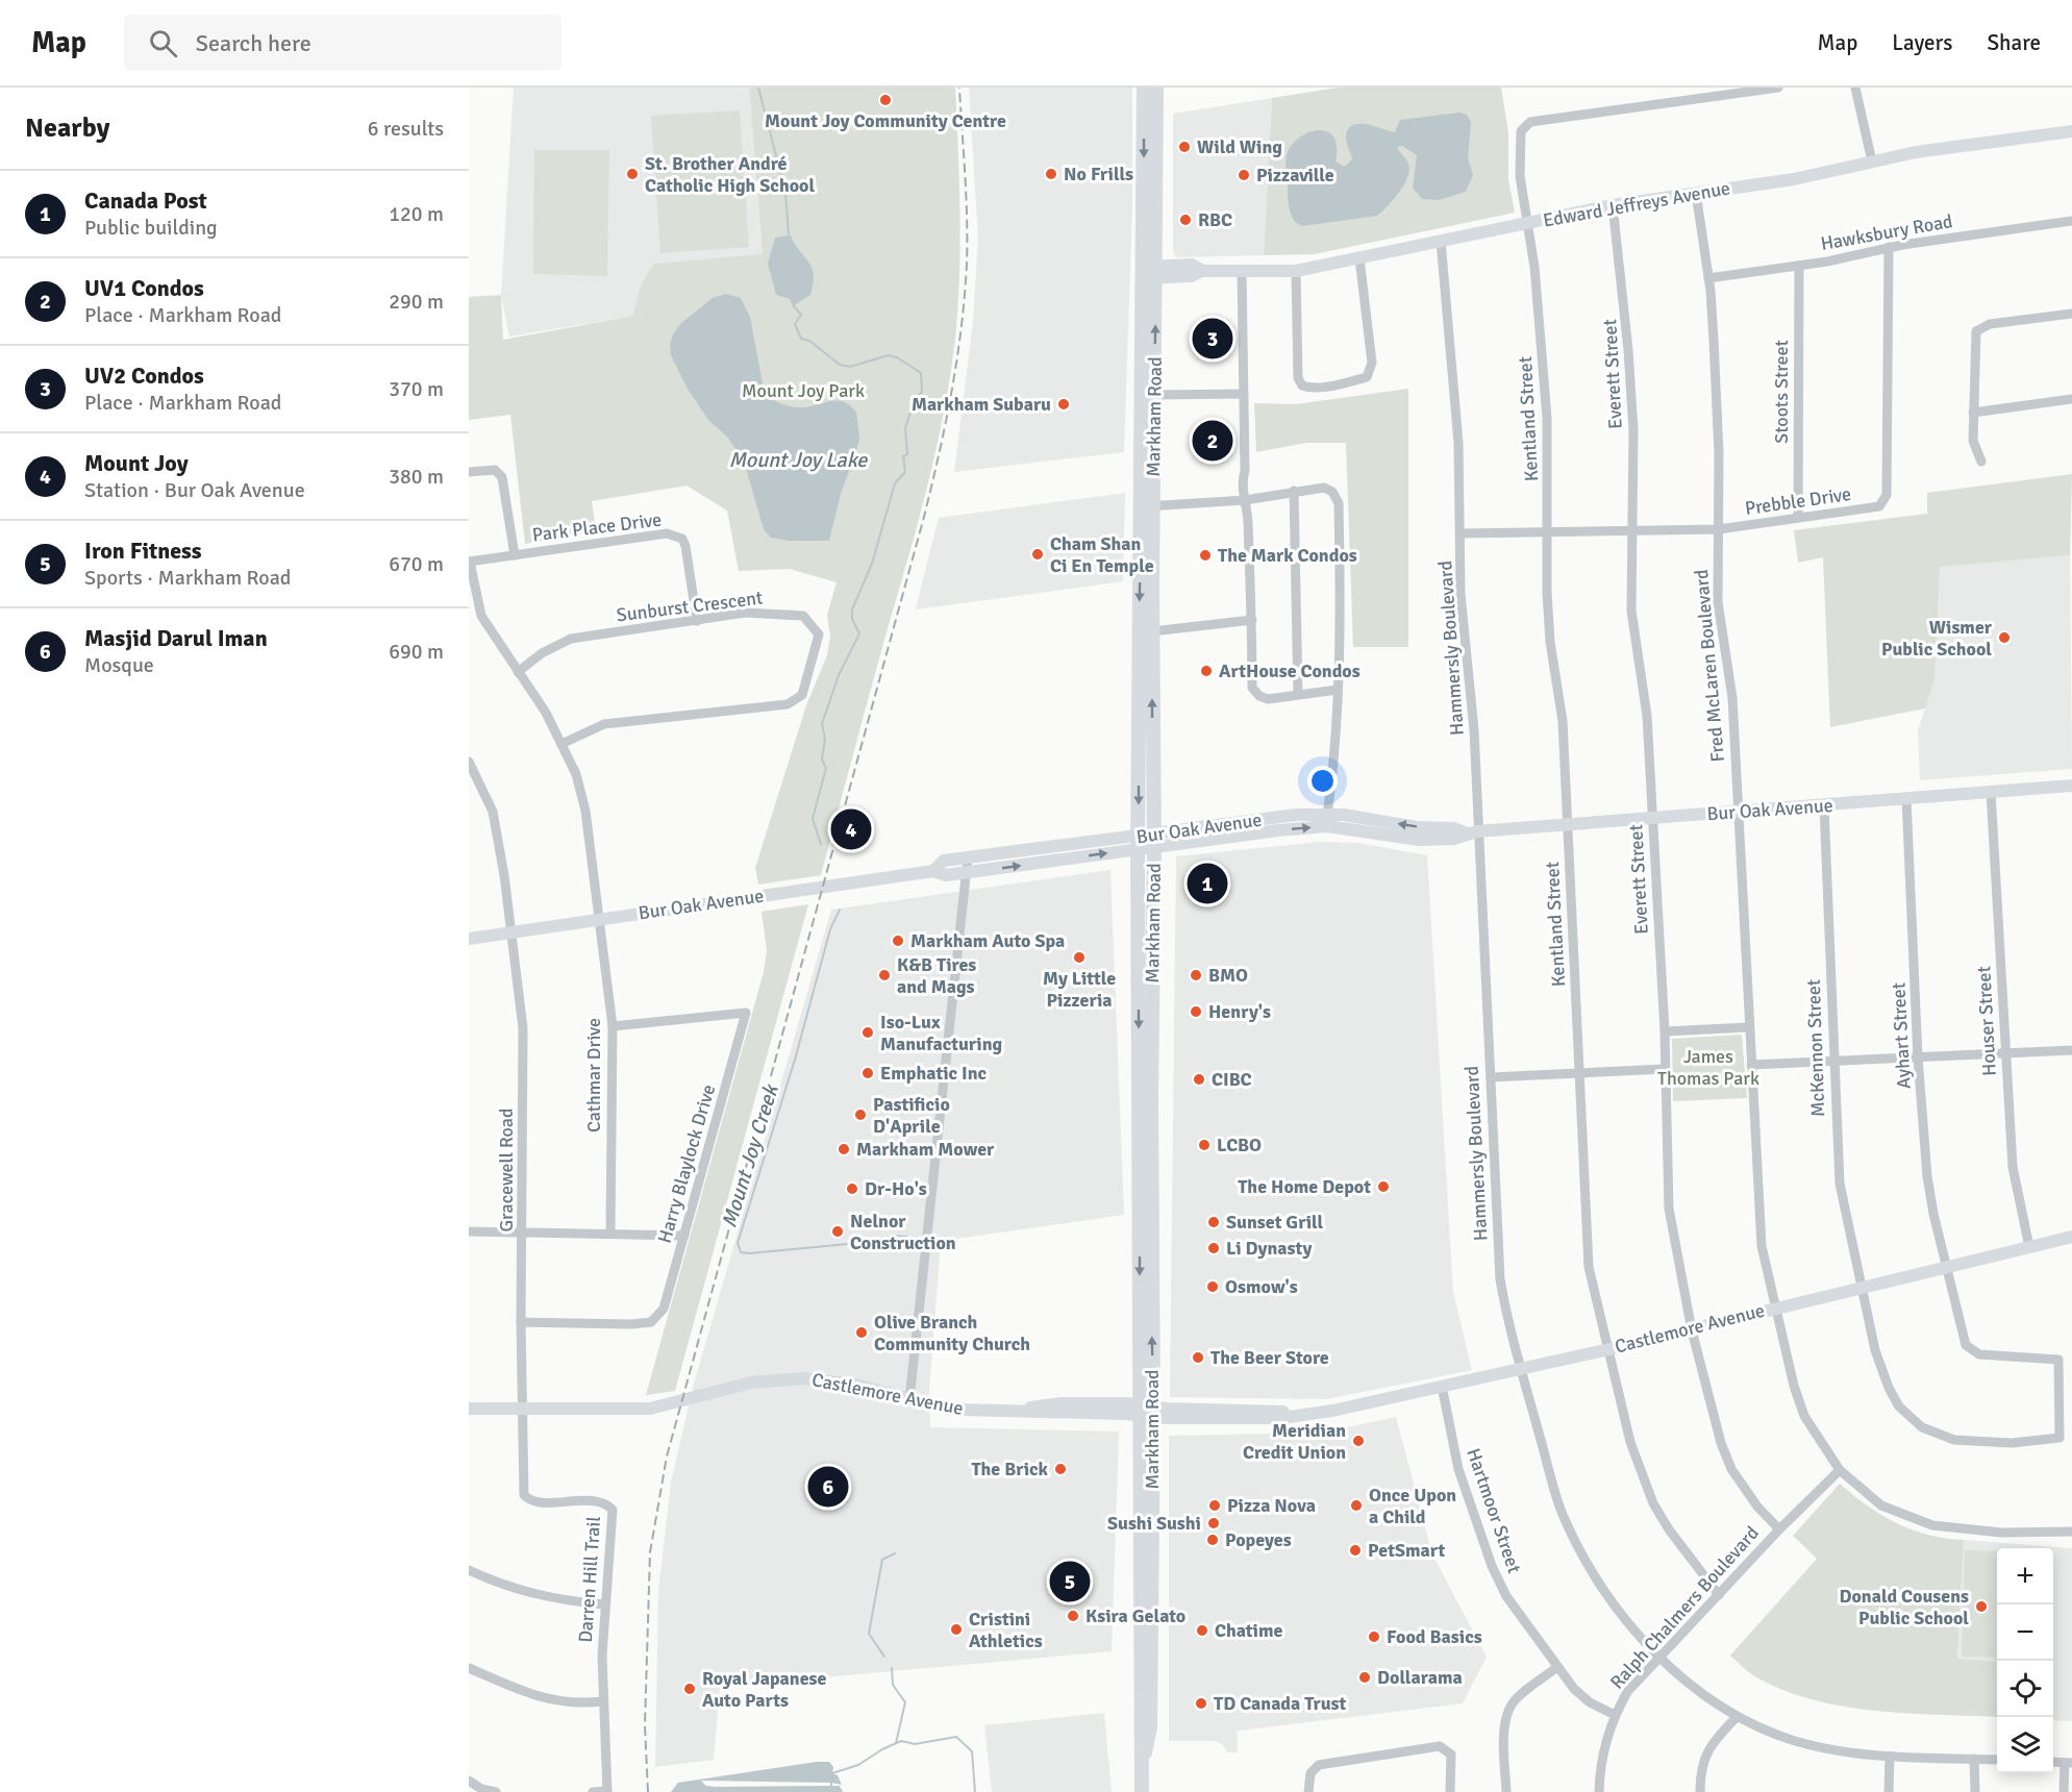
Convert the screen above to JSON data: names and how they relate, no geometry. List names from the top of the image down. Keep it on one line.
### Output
{"streets":{"main road":["Markham Road"],"street":["Edward Jeffreys Avenue","Hawksbury Road","Everett Street","Stoots Street","Kentland Street","Prebble Drive","Park Place Drive","Sunburst Crescent","Hammersly Boulevard","Fred McLaren Boulevard","Bur Oak Avenue","Houser Street","Ayhart Street","McKennon Street","Cathmar Drive","Harry Blaylock Drive","Gracewell Road","Castlemore Avenue","Hartmoor Street","Darren Hill Trail","Ralph Chalmers Boulevard"]},"crossings":[["Edward Jeffreys Avenue","Everett Street"],["Edward Jeffreys Avenue","Markham Road"],["Edward Jeffreys Avenue","Kentland Street"],["Edward Jeffreys Avenue","Hammersly Boulevard"],["Edward Jeffreys Avenue","Fred McLaren Boulevard"],["Hawksbury Road","Stoots Street"],["Hawksbury Road","Prebble Drive"],["Hawksbury Road","Fred McLaren Boulevard"],["Everett Street","Prebble Drive"],["Everett Street","Bur Oak Avenue"],["Everett Street","Castlemore Avenue"],["Everett Street","Ralph Chalmers Boulevard"],["Stoots Street","Prebble Drive"],["Markham Road","Bur Oak Avenue"],["Markham Road","Castlemore Avenue"],["Kentland Street","Prebble Drive"],["Kentland Street","Bur Oak Avenue"],["Kentland Street","Castlemore Avenue"],["Kentland Street","Ralph Chalmers Boulevard"],["Prebble Drive","Hammersly Boulevard"],["Prebble Drive","Fred McLaren Boulevard"],["Park Place Drive","Sunburst Crescent"],["Park Place Drive","Cathmar Drive"],["Sunburst Crescent","Cathmar Drive"],["Hammersly Boulevard","Bur Oak Avenue"],["Hammersly Boulevard","Castlemore Avenue"],["Hammersly Boulevard","Ralph Chalmers Boulevard"],["Fred McLaren Boulevard","Bur Oak Avenue"],["Fred McLaren Boulevard","Castlemore Avenue"],["Fred McLaren Boulevard","Ralph Chalmers Boulevard"],["Bur Oak Avenue","Houser Street"],["Bur Oak Avenue","Ayhart Street"],["Bur Oak Avenue","McKennon Street"],["Bur Oak Avenue","Cathmar Drive"],["Bur Oak Avenue","Gracewell Road"],["Houser Street","Castlemore Avenue"],["Ayhart Street","McKennon Street"],["Ayhart Street","Castlemore Avenue"],["McKennon Street","Castlemore Avenue"],["Cathmar Drive","Harry Blaylock Drive"],["Harry Blaylock Drive","Gracewell Road"],["Gracewell Road","Castlemore Avenue"],["Gracewell Road","Darren Hill Trail"],["Castlemore Avenue","Hartmoor Street"],["Castlemore Avenue","Darren Hill Trail"],["Hartmoor Street","Ralph Chalmers Boulevard"]],"water":["Mount Joy Lake","Mount Joy Creek"],"parks":["Mount Joy Park","James Thomas Park"],"places":["Mount Joy Community Centre","Wild Wing","St. Brother André Catholic High School","No Frills","Pizzaville","RBC","Markham Subaru","Cham Shan Ci En Temple","The Mark Condos","Wismer Public School","ArtHouse Condos","Markham Auto Spa","My Little Pizzeria","K&B Tires and Mags","BMO","Henry's","Iso-Lux Manufacturing","Emphatic Inc","CIBC","Pastificio D'Aprile","LCBO","Markham Mower","The Home Depot","Dr-Ho's","Sunset Grill","Nelnor Construction","Li Dynasty","Osmow's","Olive Branch Community Church","The Beer Store","Meridian Credit Union","The Brick","Pizza Nova","Once Upon a Child","Sushi Sushi","Popeyes","PetSmart","Donald Cousens Public School","Ksira Gelato","Cristini Athletics","Chatime","Food Basics","Dollarama","Royal Japanese Auto Parts","TD Canada Trust"],"page":{"header":"Map","search":"Search here","nav":["Map","Layers","Share"],"heading":["Nearby","6 results"],"list":[{"mark":"1","name":"Canada Post","note":"Public building","value":"120 m"},{"mark":"2","name":"UV1 Condos","note":"Place · Markham Road","value":"290 m"},{"mark":"3","name":"UV2 Condos","note":"Place · Markham Road","value":"370 m"},{"mark":"4","name":"Mount Joy","note":"Station · Bur Oak Avenue","value":"380 m"},{"mark":"5","name":"Iron Fitness","note":"Sports · Markham Road","value":"670 m"},{"mark":"6","name":"Masjid Darul Iman","note":"Mosque","value":"690 m"}],"pins":["3","2","4","1","6","5"],"map_buttons":["+","−"]}}
